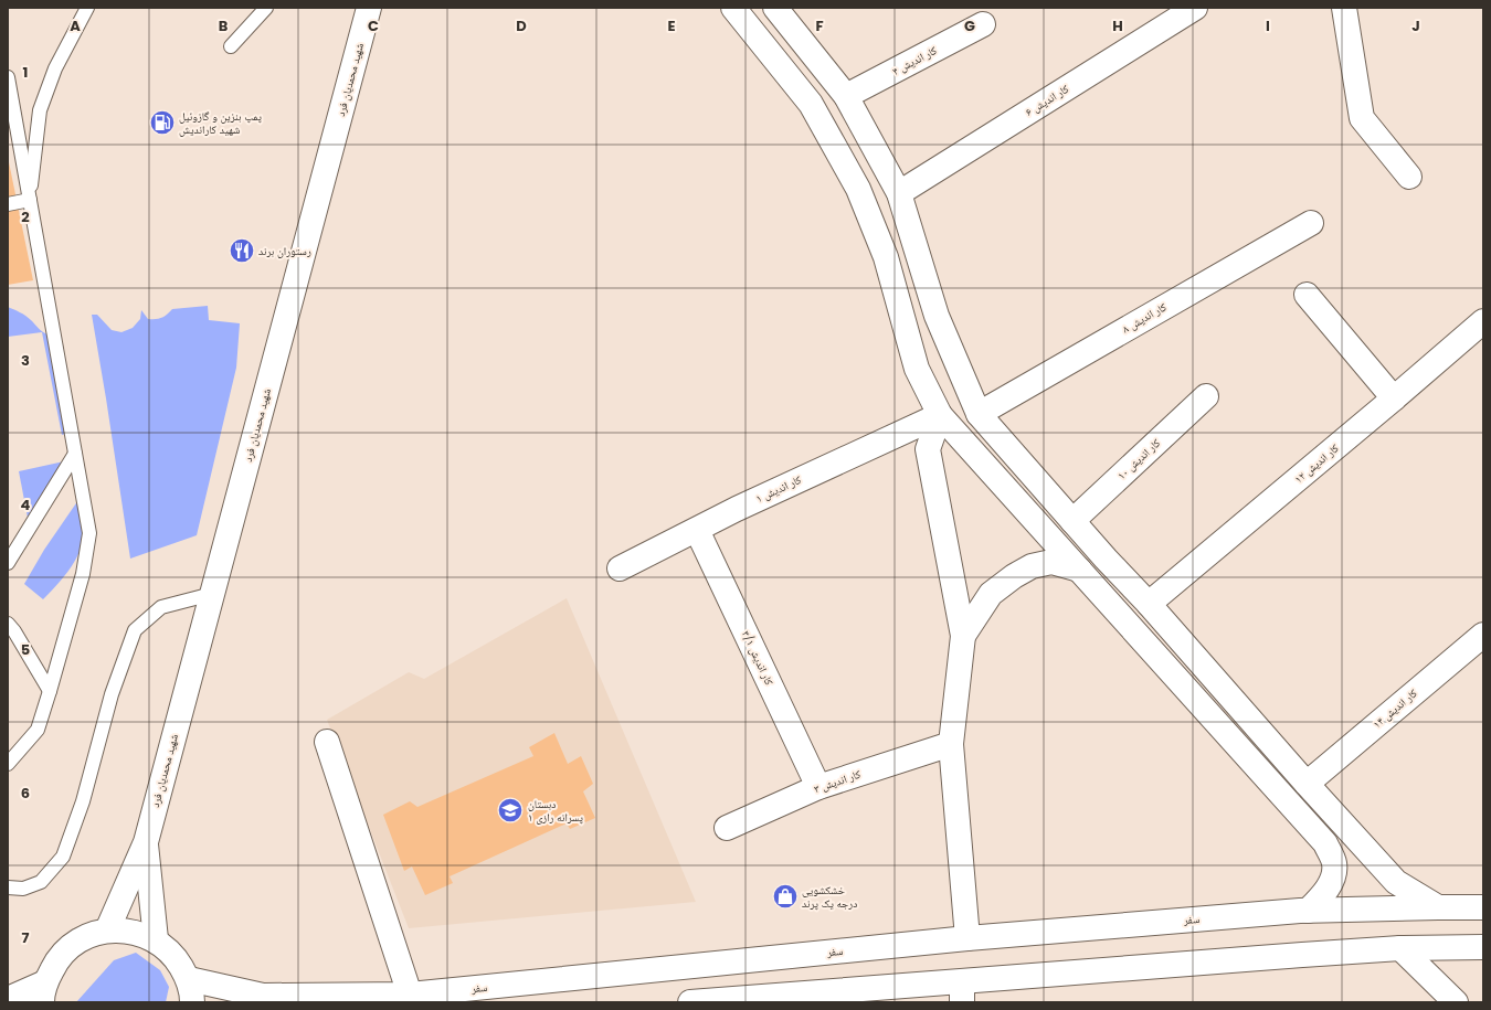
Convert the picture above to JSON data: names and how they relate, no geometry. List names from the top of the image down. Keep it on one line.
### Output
{"streets":{"street":["۴ کار اندیش","شهید محمدیان فرد","۶ کار اندیش","۸ کار اندیش","۱۰ کار اندیش","۱۲ کار اندیش","۱ کار اندیش","۳/۱ کار اندیش","۱۴ کار اندیش","۳ کار اندیش","سفر"]},"crossings":[["۱ کار اندیش","۳/۱ کار اندیش"],["۳/۱ کار اندیش","۳ کار اندیش"]],"places":{"fuel station":["پمپ بنزین و گازوئیل شهید کاراندیش"],"restaurant":["رستوران برند"],"school or university":["دبستان پسرانه رازی ۱"],"shop":["خشکشویی درجه یک پرند"]},"grid":{"columns":["A","B","C","D","E","F","G","H","I","J"],"rows":["1","2","3","4","5","6","7"]}}
